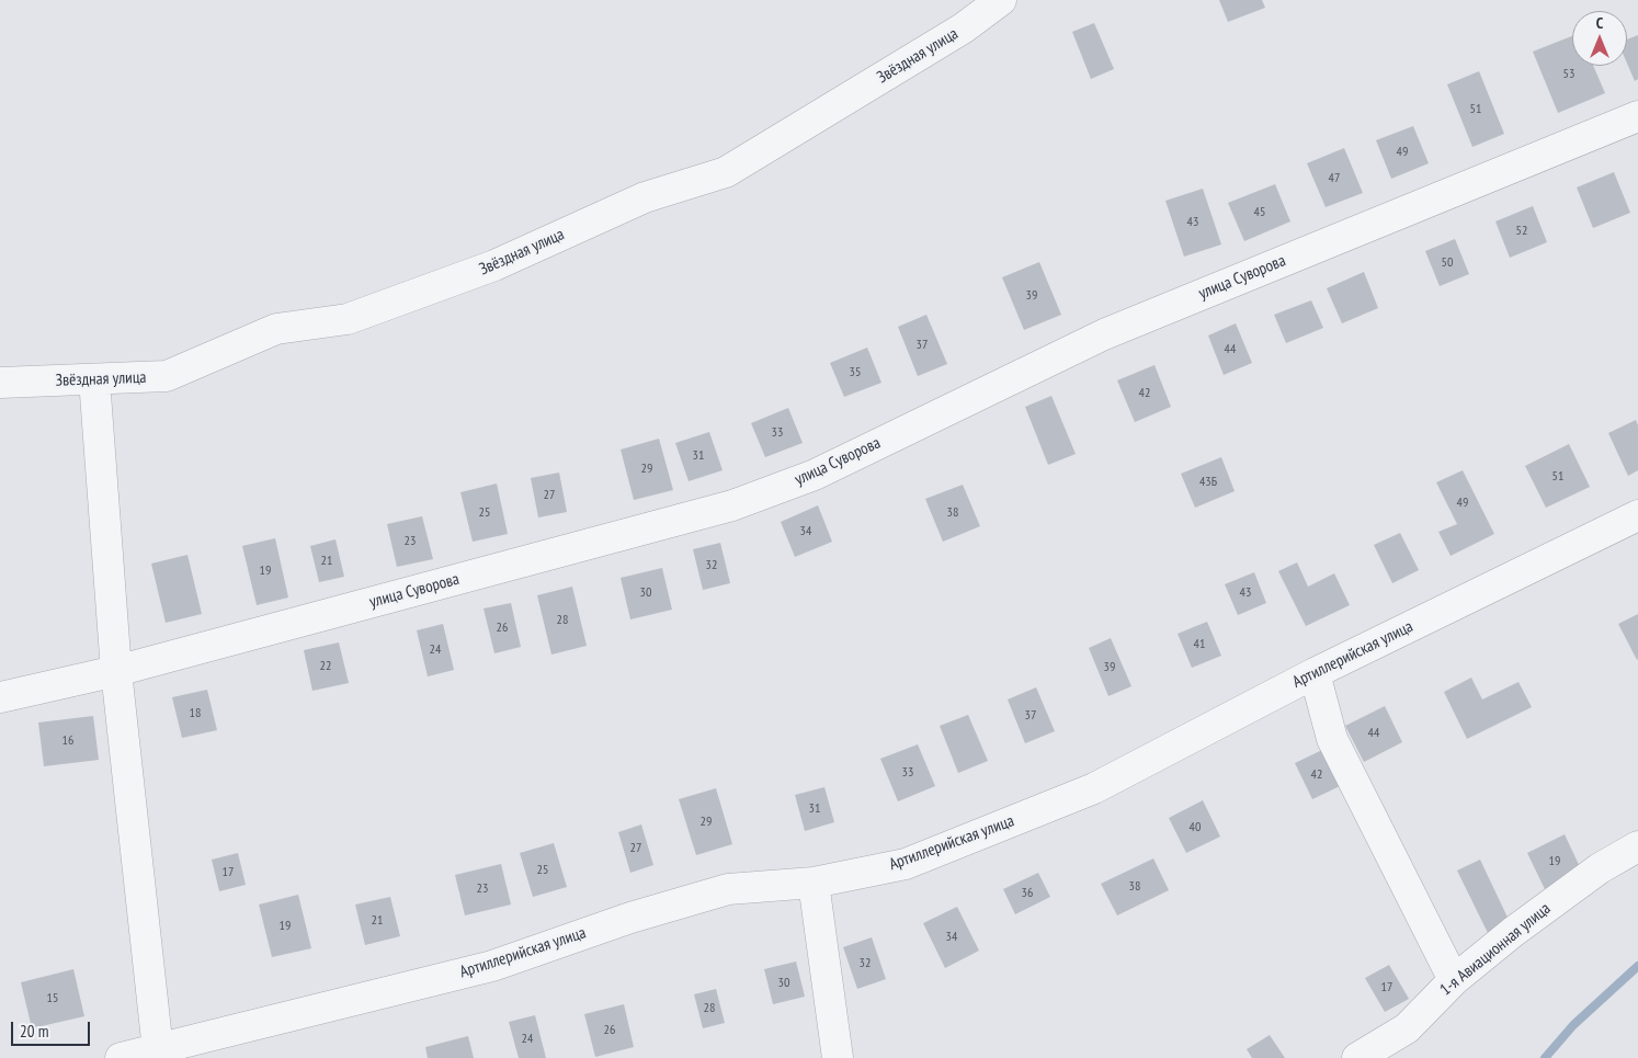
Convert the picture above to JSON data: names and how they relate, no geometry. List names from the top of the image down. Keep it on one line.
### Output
{"streets":{"street":["Звёздная улица","улица Суворова","Артиллерийская улица","1-я Авиационная улица"]},"house_numbers":["53","51","49","47","45","43","52","50","39","37","44","35","42","33","31","29","51","43Б","27","49","25","38","34","23","21","32","19","30","43","28","26","41","24","22","39","18","37","44","16","33","42","31","29","40","27","19","25","17","38","23","36","21","19","34","32","30","17","15","28","26","24"],"scale_bar":"20 m","north":"top"}
